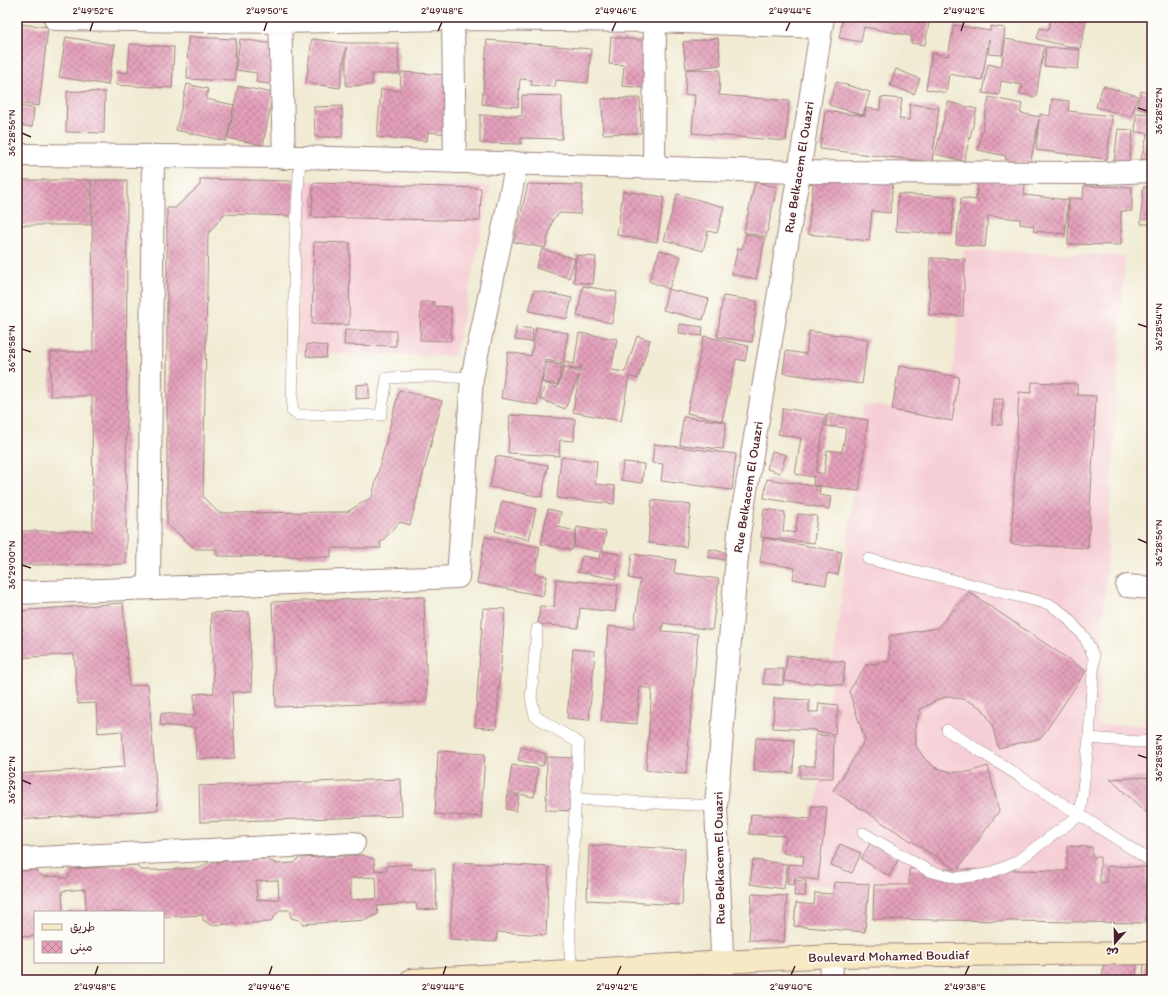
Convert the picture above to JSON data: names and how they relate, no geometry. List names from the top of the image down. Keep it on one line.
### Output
{"streets":{"main road":["Boulevard Mohamed Boudiaf"],"street":["Rue Belkacem El Ouazri"]},"crossings":[["Rue Belkacem El Ouazri","Boulevard Mohamed Boudiaf"]],"legend":["طريق","مبنى"],"north":"bottom","coordinates":["2°49'52\"E","2°49'50\"E","2°49'48\"E","2°49'46\"E","2°49'44\"E","2°49'42\"E","36°28'52\"N","36°28'56\"N","36°28'54\"N","36°28'58\"N","36°29'00\"N","36°29'02\"N","2°49'40\"E","2°49'38\"E"]}
